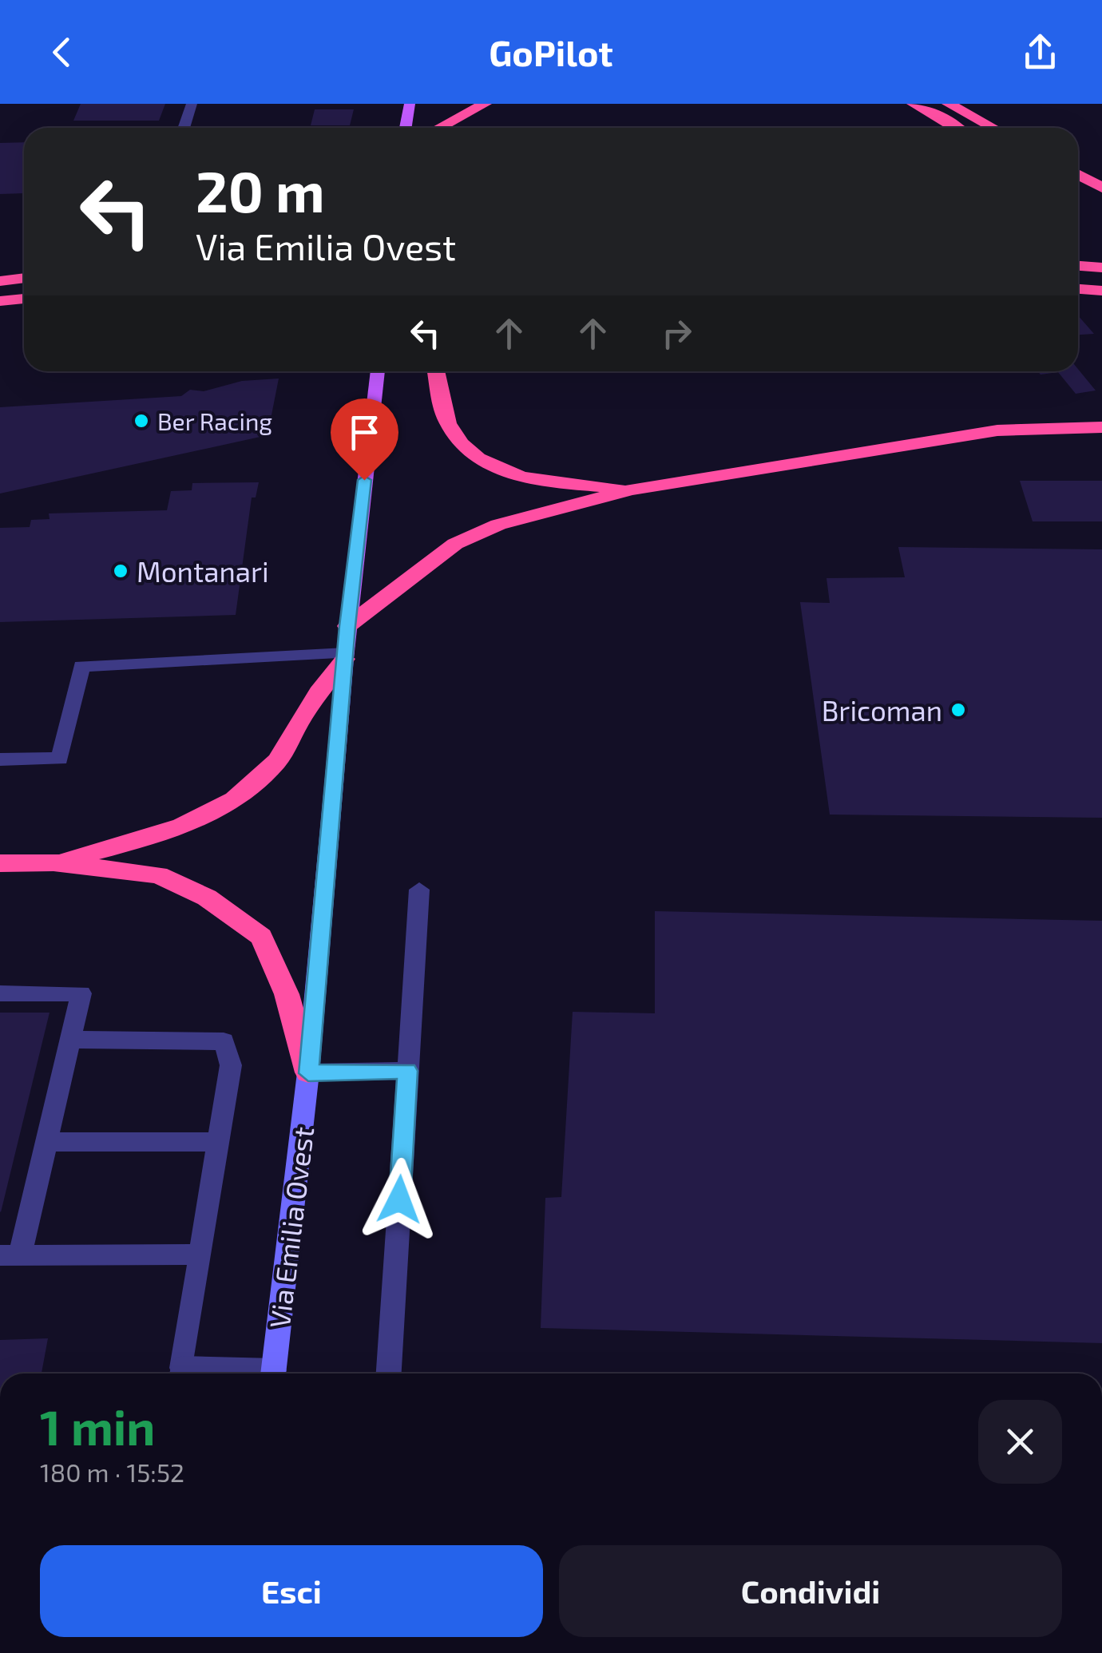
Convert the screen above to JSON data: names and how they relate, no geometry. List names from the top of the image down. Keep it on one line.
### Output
{"streets":{"main road":["Via Emilia Ovest"]},"places":["Ber Racing","Montanari","Bricoman"],"page":{"header":"GoPilot","turn":["20 m","Via Emilia Ovest"],"heading":["1 min","180 m · 15:52"],"buttons":["Esci","Condividi"]}}
